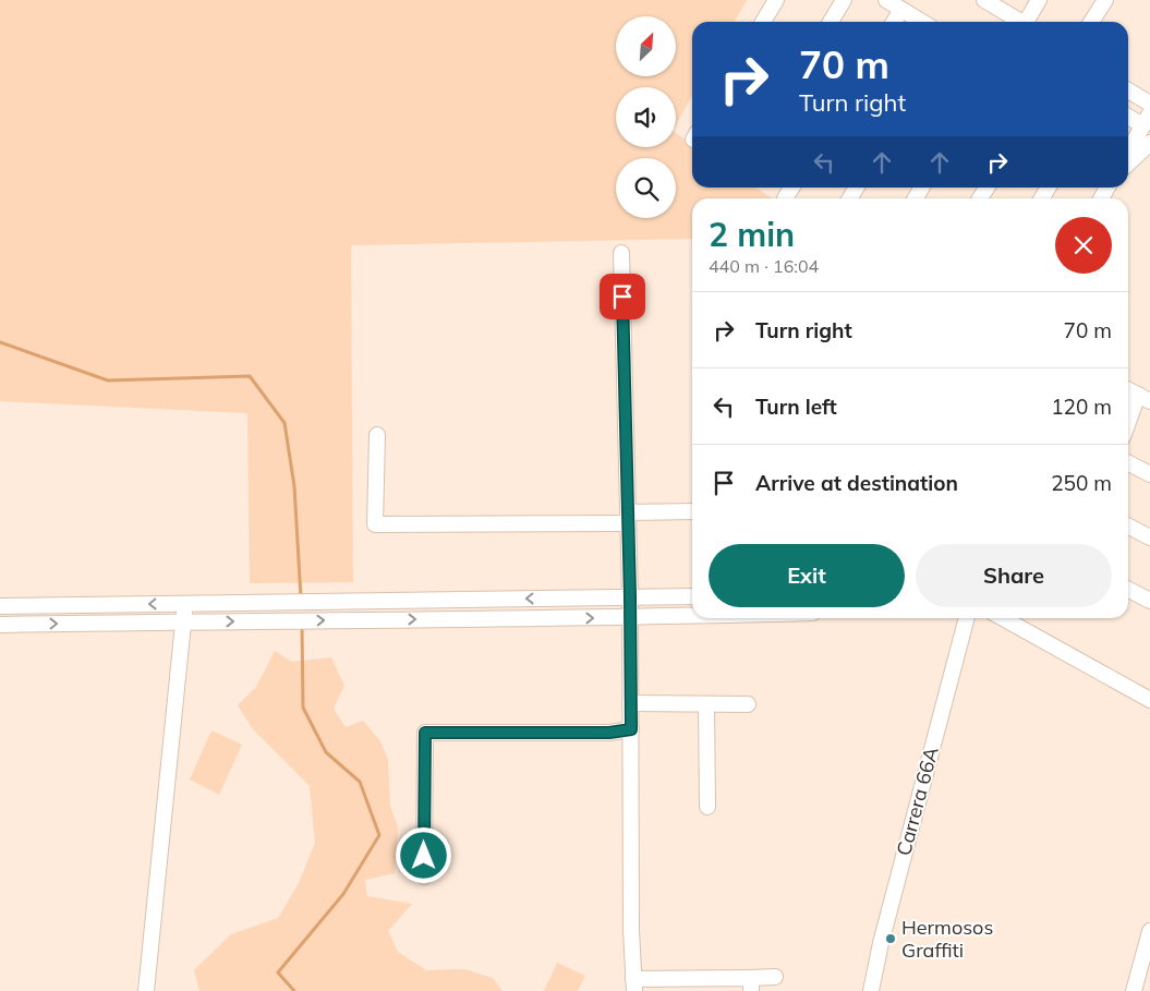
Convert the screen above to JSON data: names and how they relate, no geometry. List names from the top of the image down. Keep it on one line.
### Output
{"streets":{"street":["Carrera 66A"]},"places":["Hermosos Graffiti"],"north":"top right","page":{"turn":["70 m","Turn right"],"heading":["2 min","440 m · 16:04"],"list":[{"name":"Turn right","value":"70 m"},{"name":"Turn left","value":"120 m"},{"name":"Arrive at destination","value":"250 m"}],"buttons":["Exit","Share"]}}
